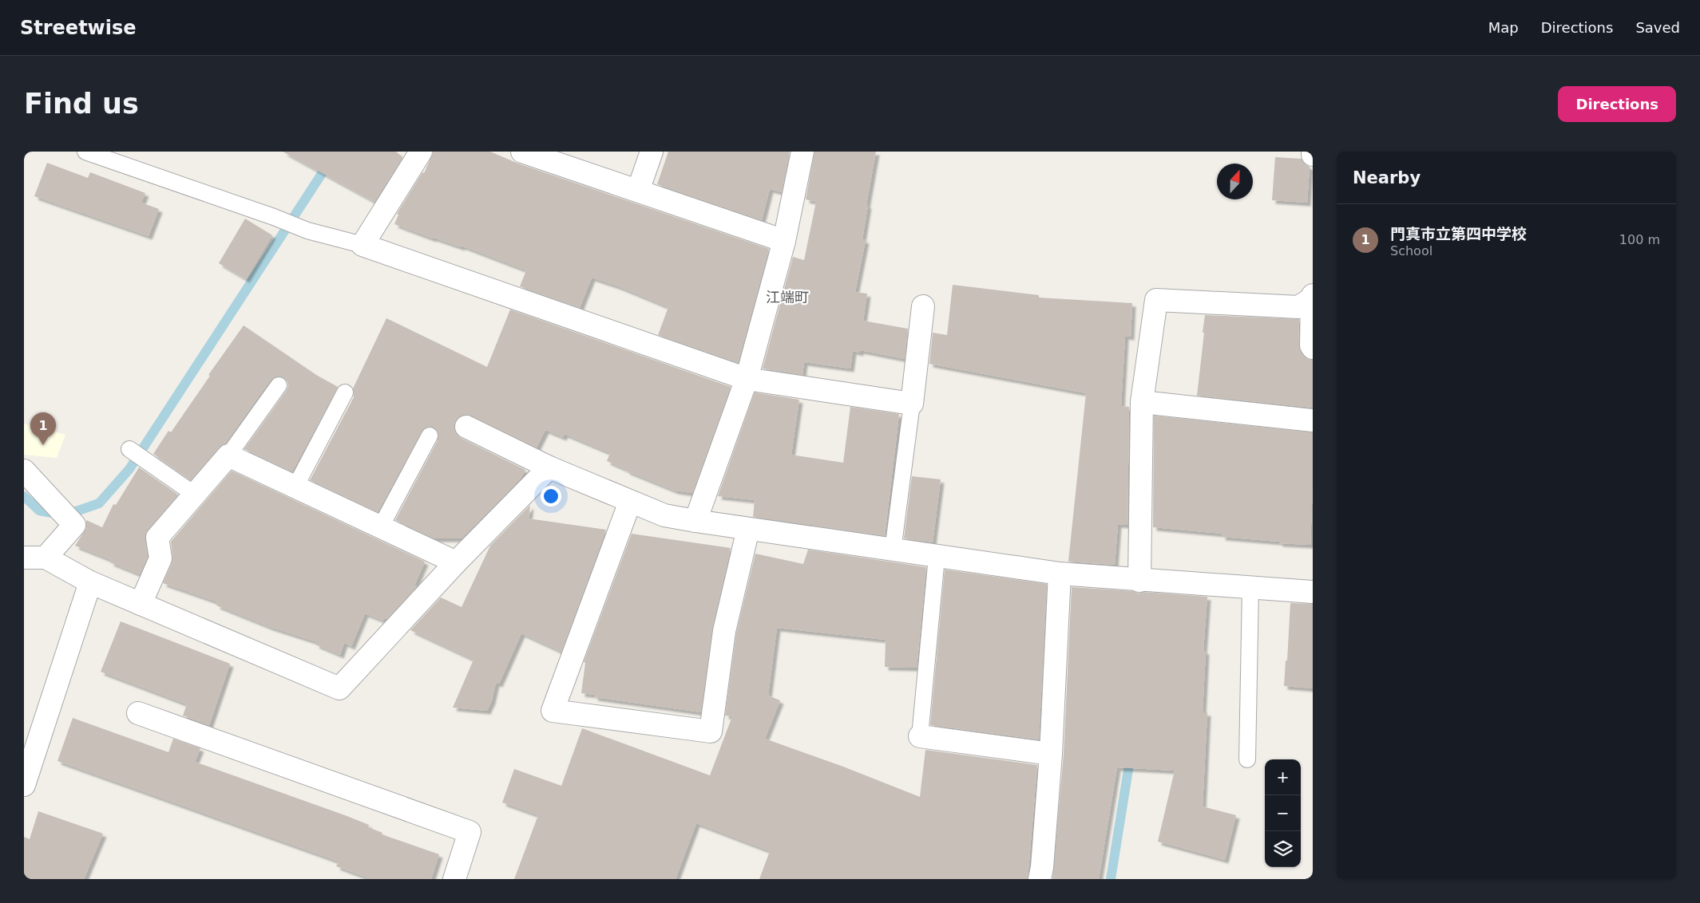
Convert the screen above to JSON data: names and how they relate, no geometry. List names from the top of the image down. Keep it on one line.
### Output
{"districts":["江端町"],"north":"top","page":{"header":"Streetwise","nav":["Map","Directions","Saved"],"buttons":"Directions","title":"Find us","heading":"Nearby","list":[{"mark":"1","name":"門真市立第四中学校","note":"School","value":"100 m"}],"pins":"1","map_buttons":["+","−"]}}
